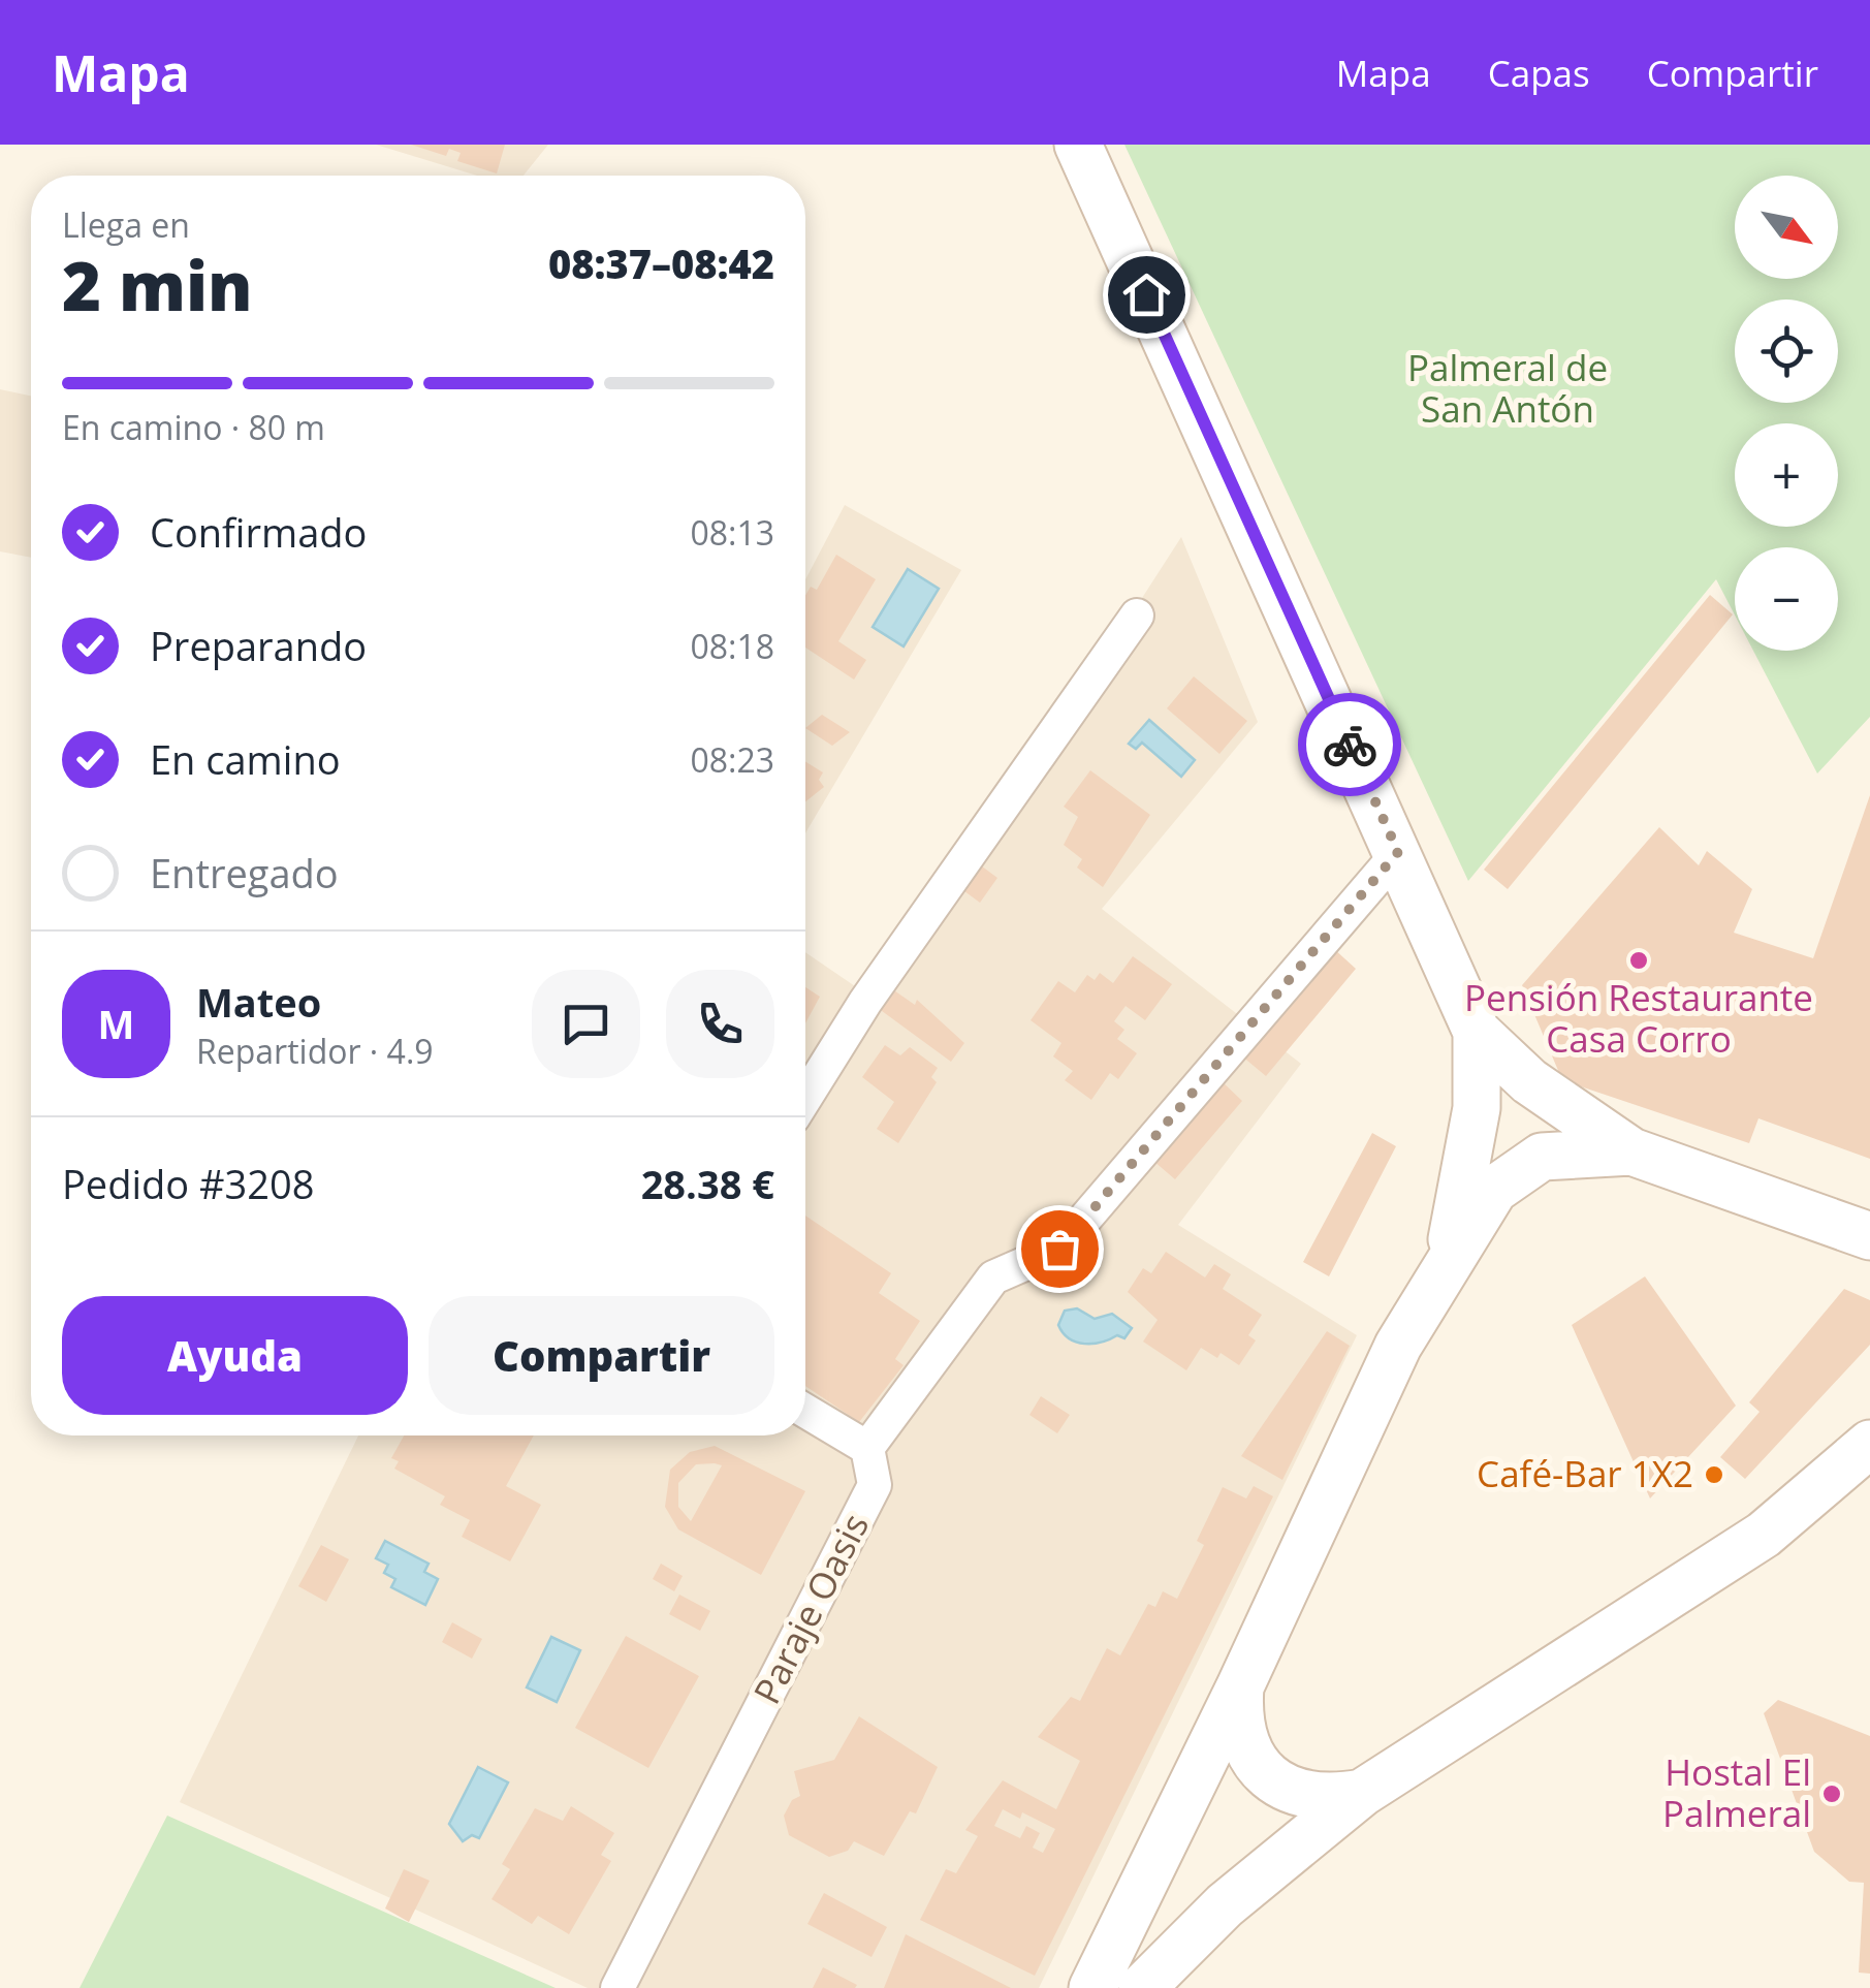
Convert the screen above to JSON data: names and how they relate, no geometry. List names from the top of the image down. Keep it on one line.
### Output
{"streets":{"street":["Paraje Oasis"]},"parks":["Palmeral de San Antón"],"places":["Pensión Restaurante Casa Corro","Café-Bar 1X2","Hostal El Palmeral"],"north":"bottom right","page":{"header":"Mapa","nav":["Mapa","Capas","Compartir"],"map_buttons":["+","−"],"heading":["2 min","Llega en","08:37–08:42"],"panel":["Mateo","Repartidor · 4.9","Pedido #3208","28.38 €"],"bar":"En camino · 80 m","list":[["Confirmado","08:13"],["Preparando","08:18"],["En camino","08:23"],"Entregado"],"round":"M","buttons":["Ayuda","Compartir"]}}
